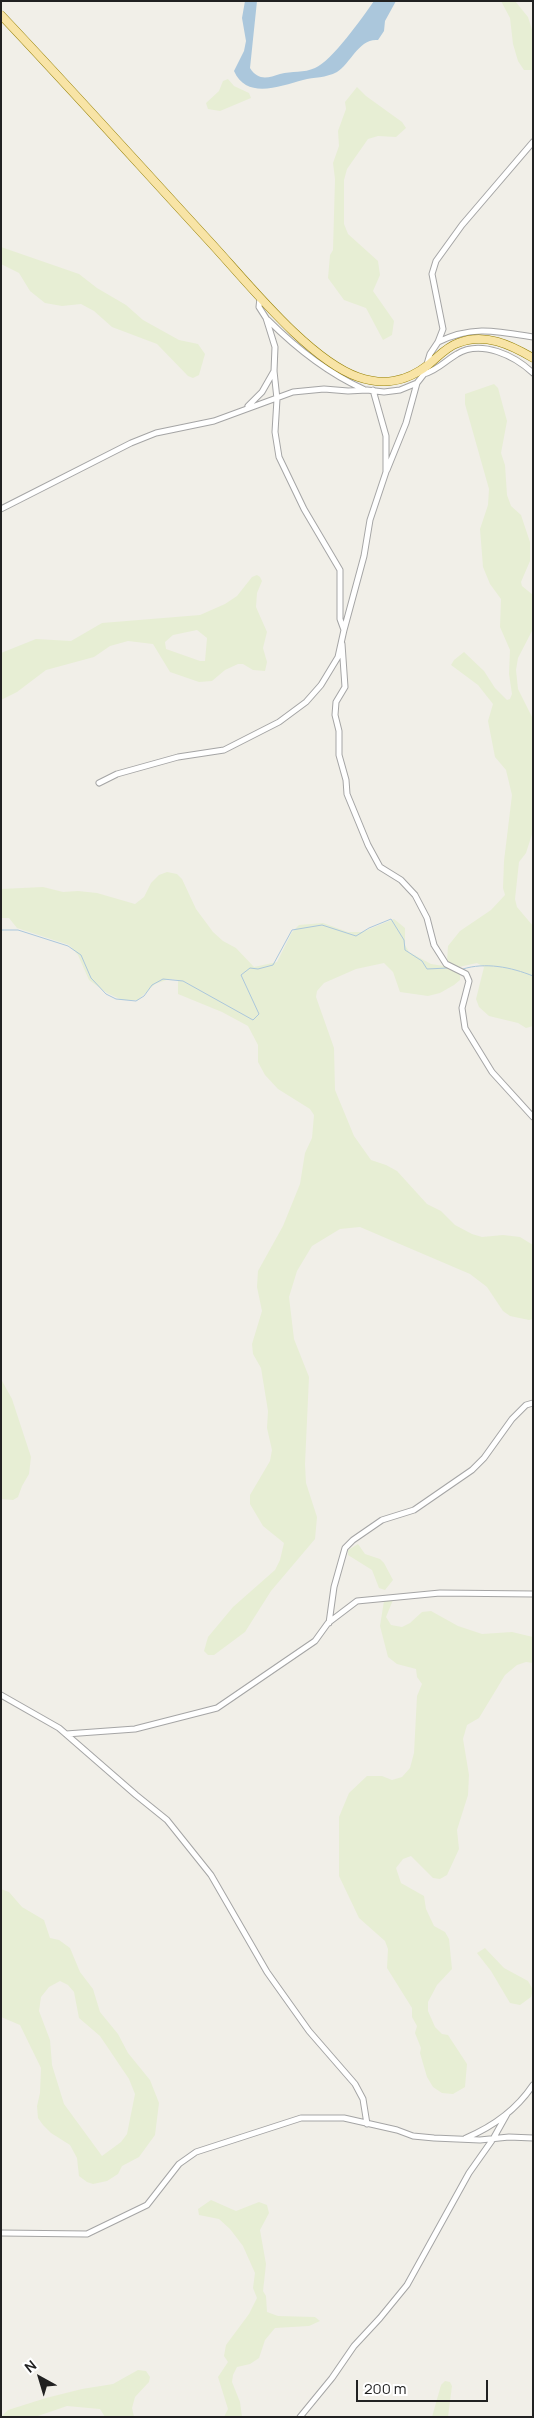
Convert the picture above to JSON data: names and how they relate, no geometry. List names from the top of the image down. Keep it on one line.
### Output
{"scale_bar":"200 m","north":"top left"}
